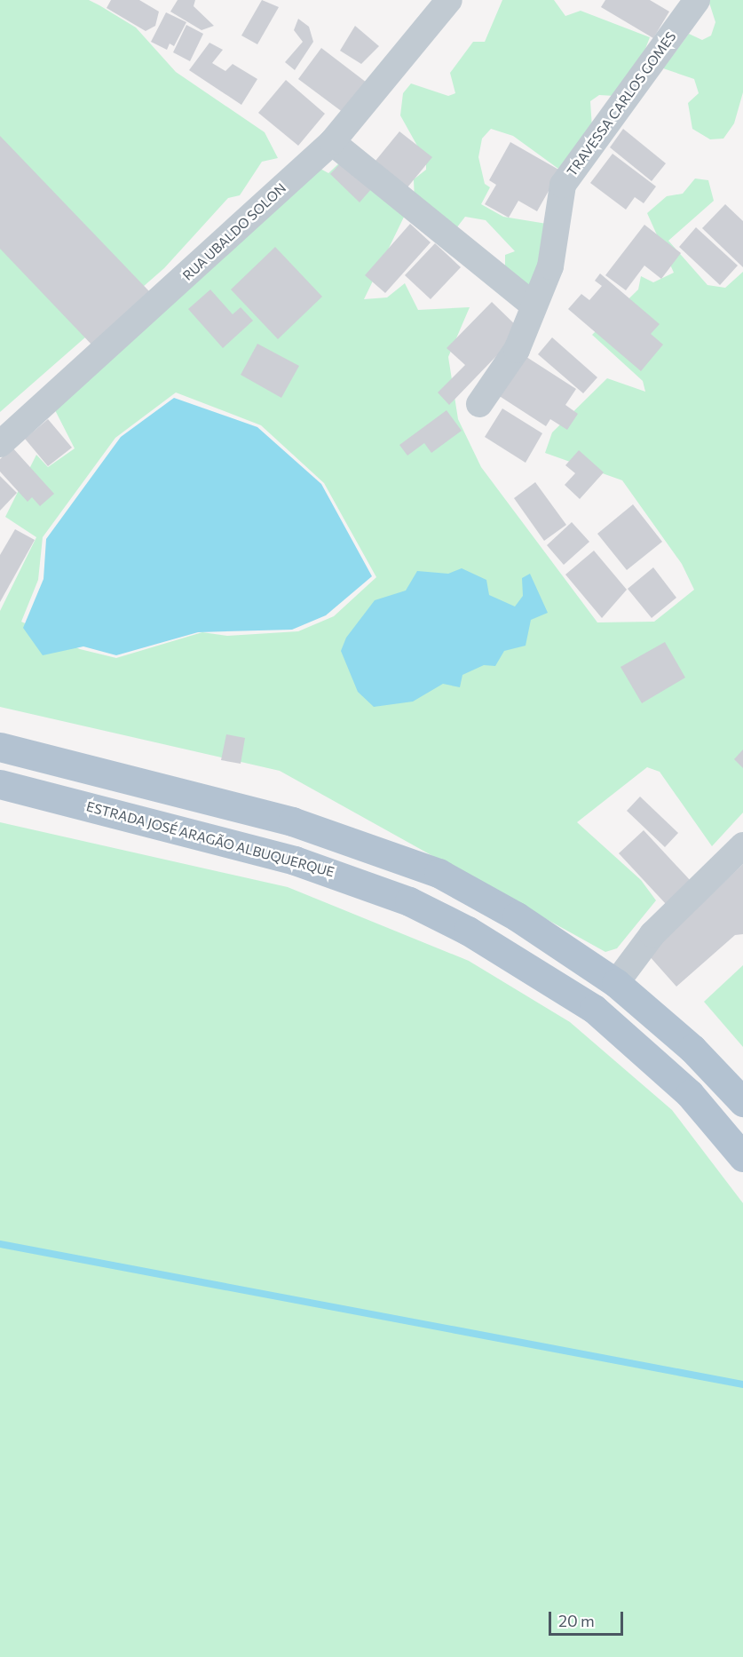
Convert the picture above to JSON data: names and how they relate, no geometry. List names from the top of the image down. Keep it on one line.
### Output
{"streets":{"main road":["ESTRADA JOSÉ ARAGÃO ALBUQUERQUE"],"street":["TRAVESSA CARLOS GOMES","RUA UBALDO SOLON"]},"scale_bar":"20 m"}
